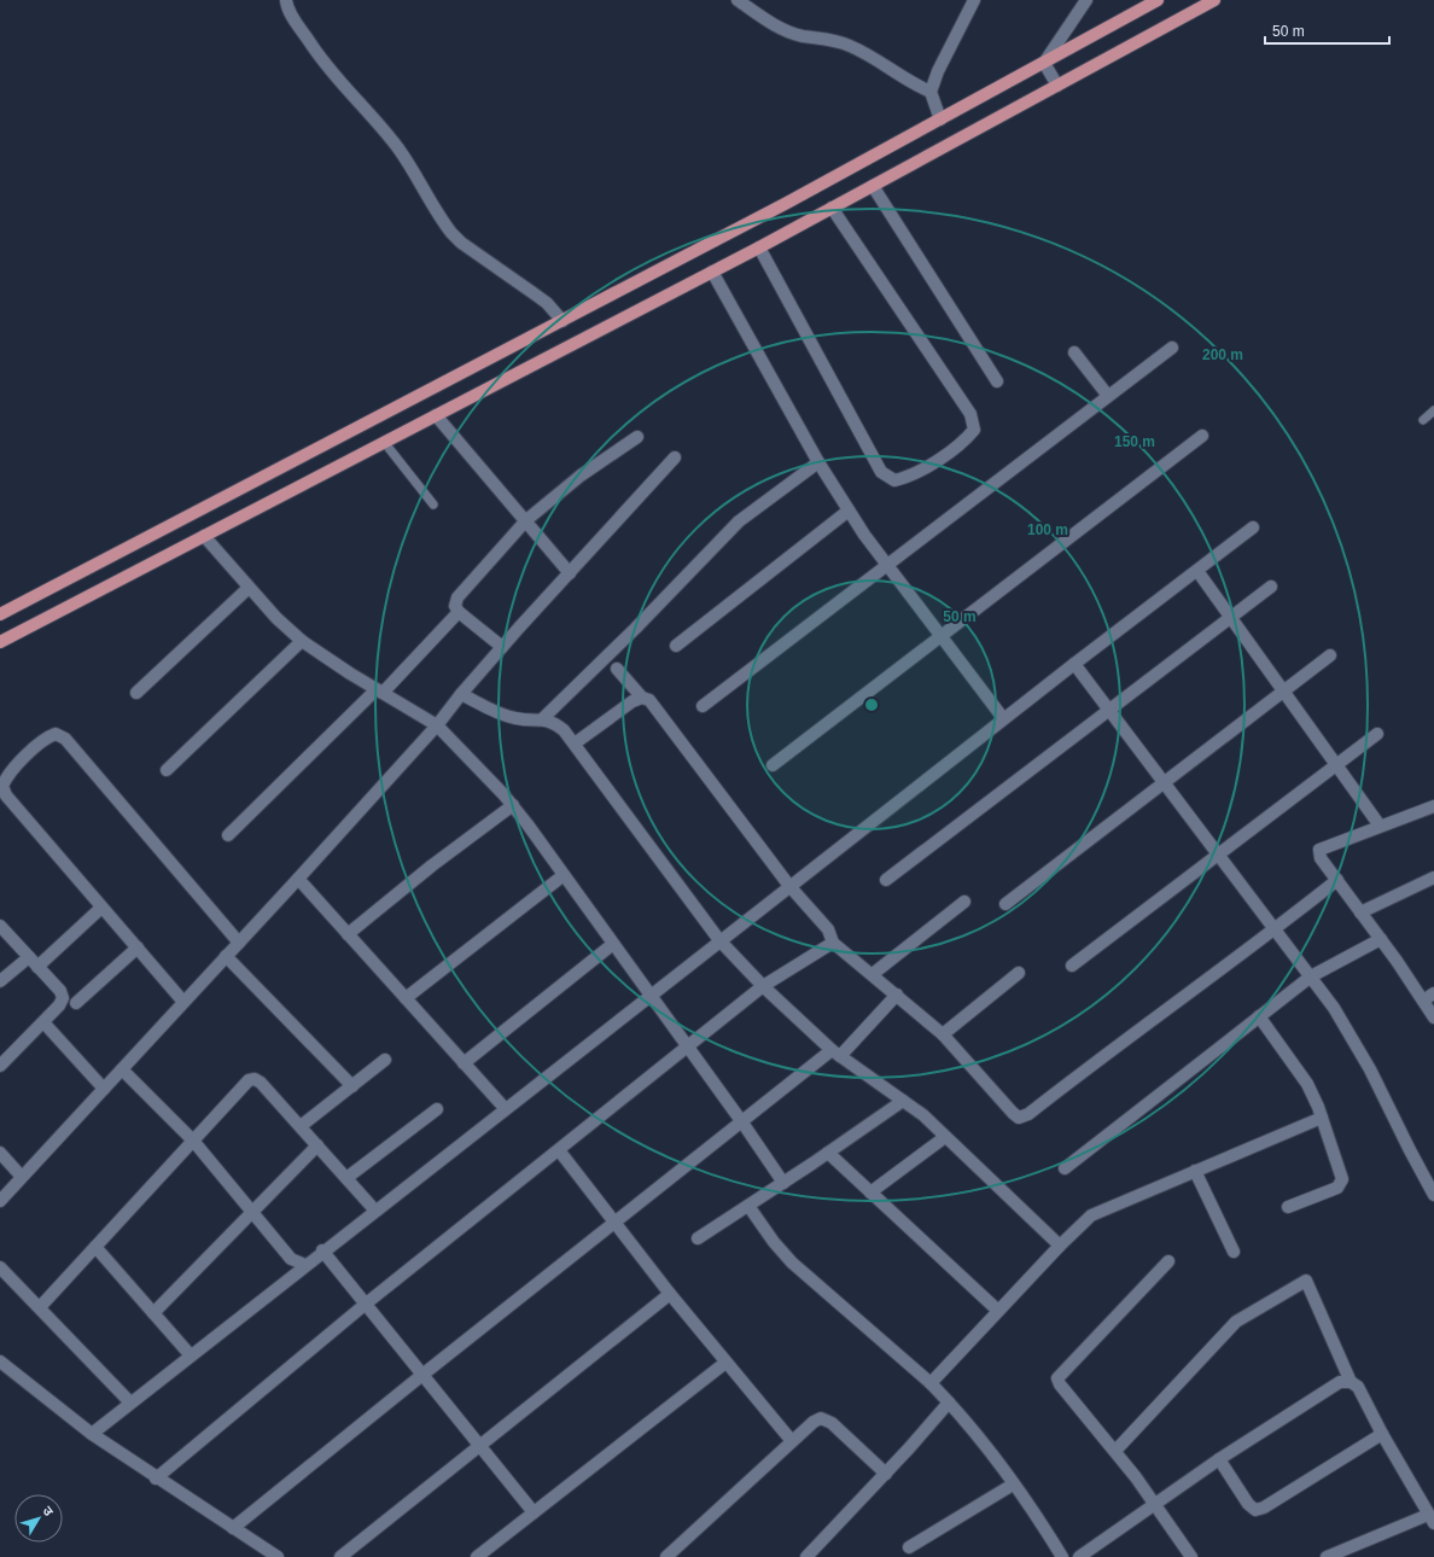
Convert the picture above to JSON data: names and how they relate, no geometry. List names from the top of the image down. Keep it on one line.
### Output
{"scale_bar":"50 m","north":"top right","rings":["200 m","150 m","100 m","50 m"]}
